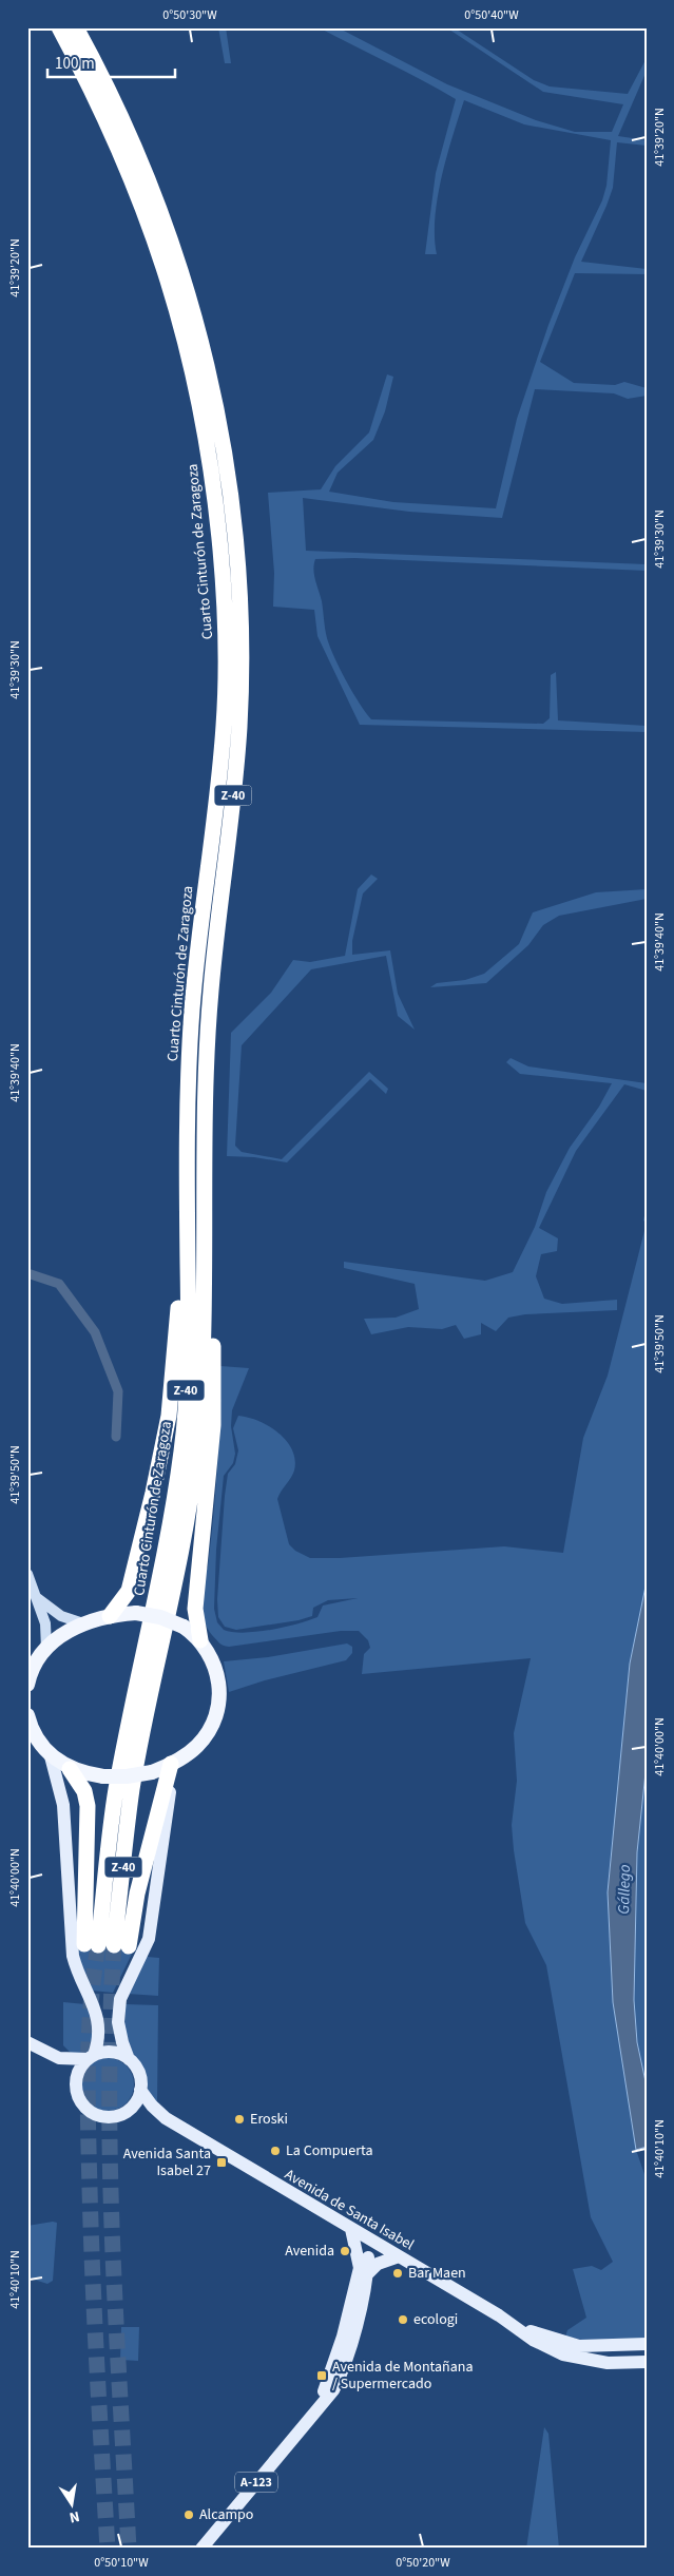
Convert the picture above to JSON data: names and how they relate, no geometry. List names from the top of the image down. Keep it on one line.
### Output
{"streets":{"highway":["Cuarto Cinturón de Zaragoza","Z-40"],"main road":["Avenida de Santa Isabel","A-123"]},"crossings":[["Cuarto Cinturón de Zaragoza","Z-40"],["Avenida de Santa Isabel","A-123"]],"water":["Gállego"],"places":{"other":["Eroski","La Compuerta","Avenida","Bar Maen","ecologi","Alcampo"],"transit":["Avenida Santa Isabel 27","Avenida de Montañana / Supermercado"]},"scale_bar":"100 m","north":"bottom","coordinates":["0°50'30\"W","0°50'40\"W","41°39'20\"N","41°39'30\"N","41°39'40\"N","41°39'50\"N","41°40'00\"N","41°40'10\"N","0°50'10\"W","0°50'20\"W"]}
